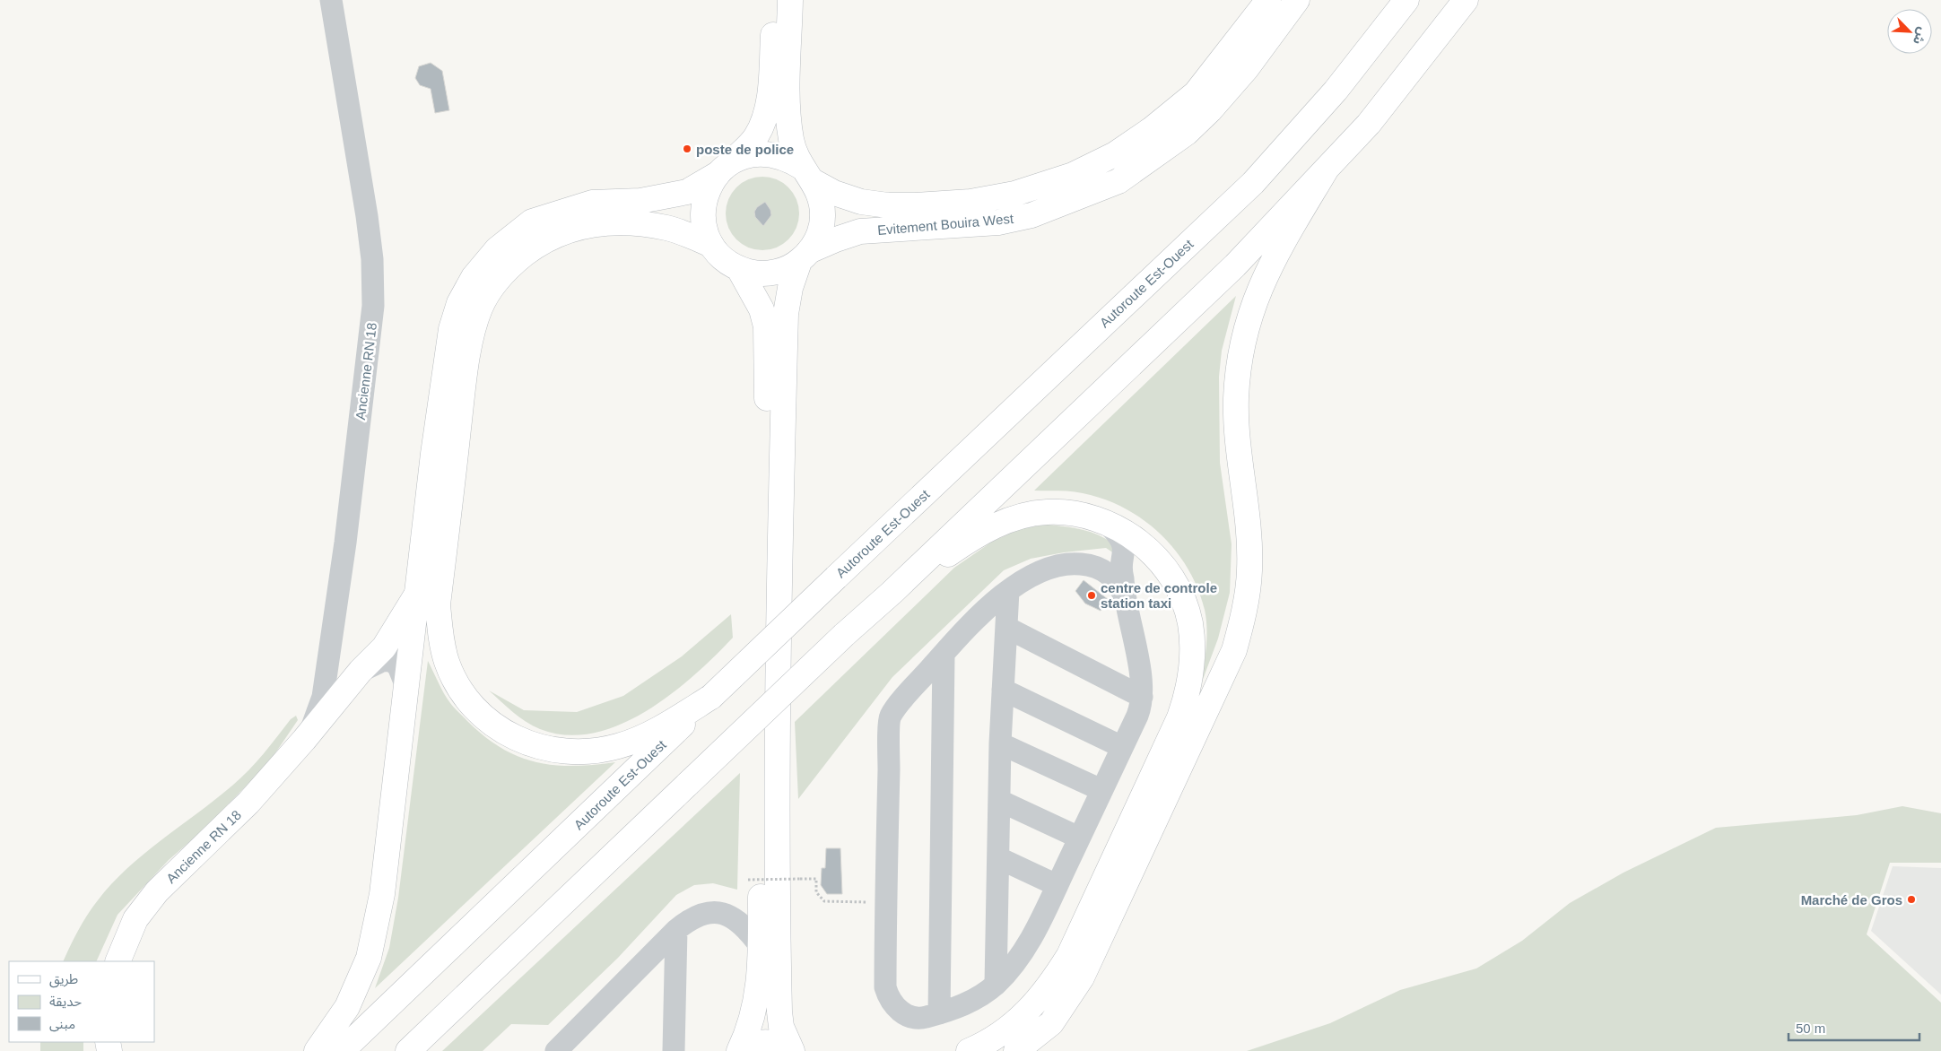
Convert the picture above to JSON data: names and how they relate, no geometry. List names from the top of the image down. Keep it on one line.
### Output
{"streets":{"main road":["Evitement Bouira West","Autoroute Est-Ouest","Ancienne RN 18"]},"places":["poste de police","centre de controle station taxi","Marché de Gros"],"legend":["طريق","حديقة","مبنى"],"scale_bar":"50 m","north":"bottom right"}
